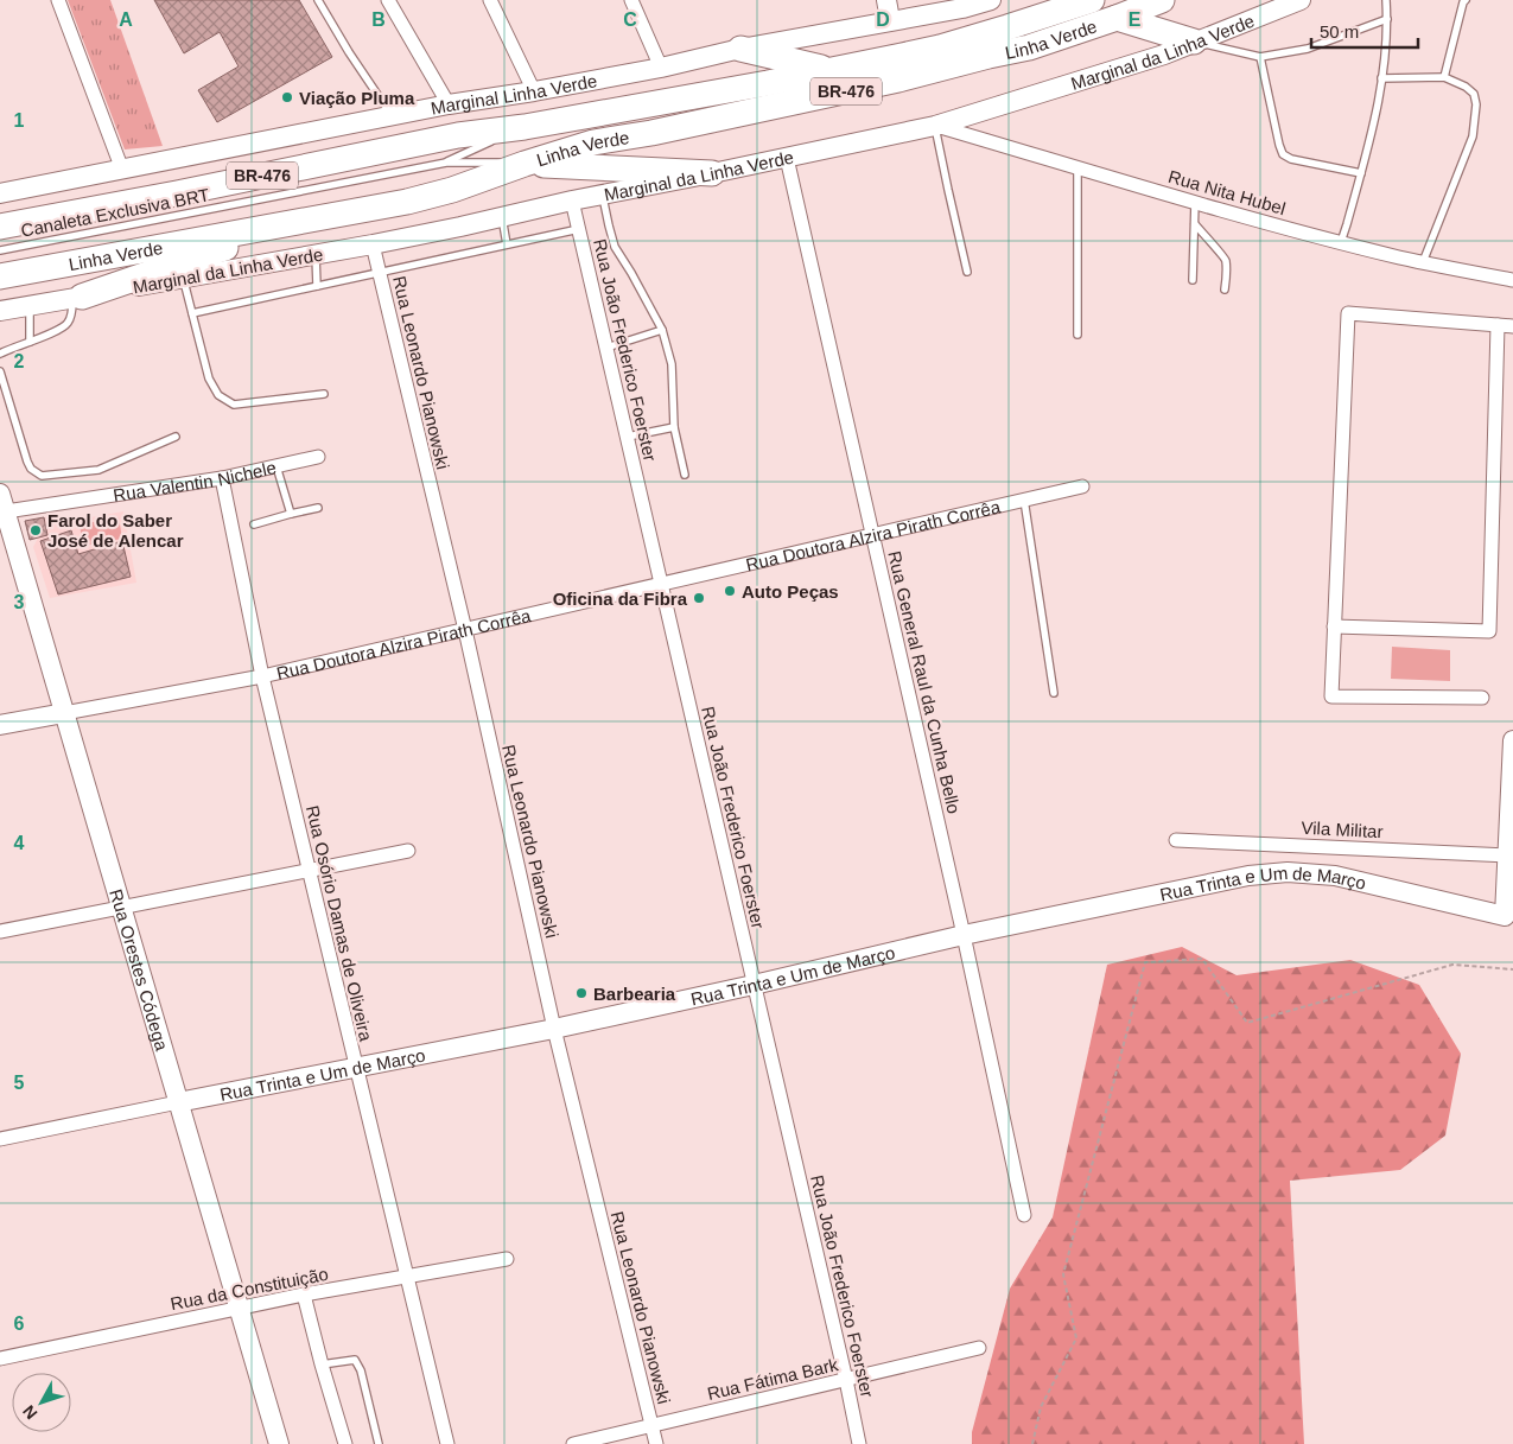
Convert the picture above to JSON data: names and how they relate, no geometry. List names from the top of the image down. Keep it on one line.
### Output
{"streets":{"highway":["Linha Verde","BR-476"],"main road":["Marginal da Linha Verde","Marginal Linha Verde","Rua Doutora Alzira Pirath Corrêa","Rua Trinta e Um de Março","Rua Orestes Códega"],"street":["Rua Nita Hubel","Rua João Frederico Foerster","Rua Leonardo Pianowski","Rua Valentin Nichele","Rua General Raul da Cunha Bello","Vila Militar","Rua Osório Damas de Oliveira","Rua da Constituição","Rua Fátima Bark"],"lane":["Canaleta Exclusiva BRT"]},"crossings":[["Linha Verde","Canaleta Exclusiva BRT"],["Marginal da Linha Verde","Rua Nita Hubel"],["Marginal da Linha Verde","Rua João Frederico Foerster"],["Marginal da Linha Verde","Rua Leonardo Pianowski"],["Marginal da Linha Verde","Rua General Raul da Cunha Bello"],["Rua João Frederico Foerster","Rua Doutora Alzira Pirath Corrêa"],["Rua João Frederico Foerster","Rua Trinta e Um de Março"],["Rua João Frederico Foerster","Rua Fátima Bark"],["Rua Leonardo Pianowski","Rua Doutora Alzira Pirath Corrêa"],["Rua Leonardo Pianowski","Rua Trinta e Um de Março"],["Rua Leonardo Pianowski","Rua Fátima Bark"],["Rua Valentin Nichele","Rua Osório Damas de Oliveira"],["Rua Valentin Nichele","Rua Orestes Códega"],["Rua Doutora Alzira Pirath Corrêa","Rua General Raul da Cunha Bello"],["Rua Doutora Alzira Pirath Corrêa","Rua Osório Damas de Oliveira"],["Rua Doutora Alzira Pirath Corrêa","Rua Orestes Códega"],["Rua General Raul da Cunha Bello","Rua Trinta e Um de Março"],["Rua Trinta e Um de Março","Rua Osório Damas de Oliveira"],["Rua Trinta e Um de Março","Rua Orestes Códega"],["Rua Osório Damas de Oliveira","Rua da Constituição"],["Rua Orestes Códega","Rua da Constituição"]],"places":["Viação Pluma","Farol do Saber José de Alencar","Auto Peças","Oficina da Fibra","Barbearia"],"scale_bar":"50 m","north":"bottom left","grid":{"columns":["A","B","C","D","E"],"rows":["1","2","3","4","5","6"]}}
